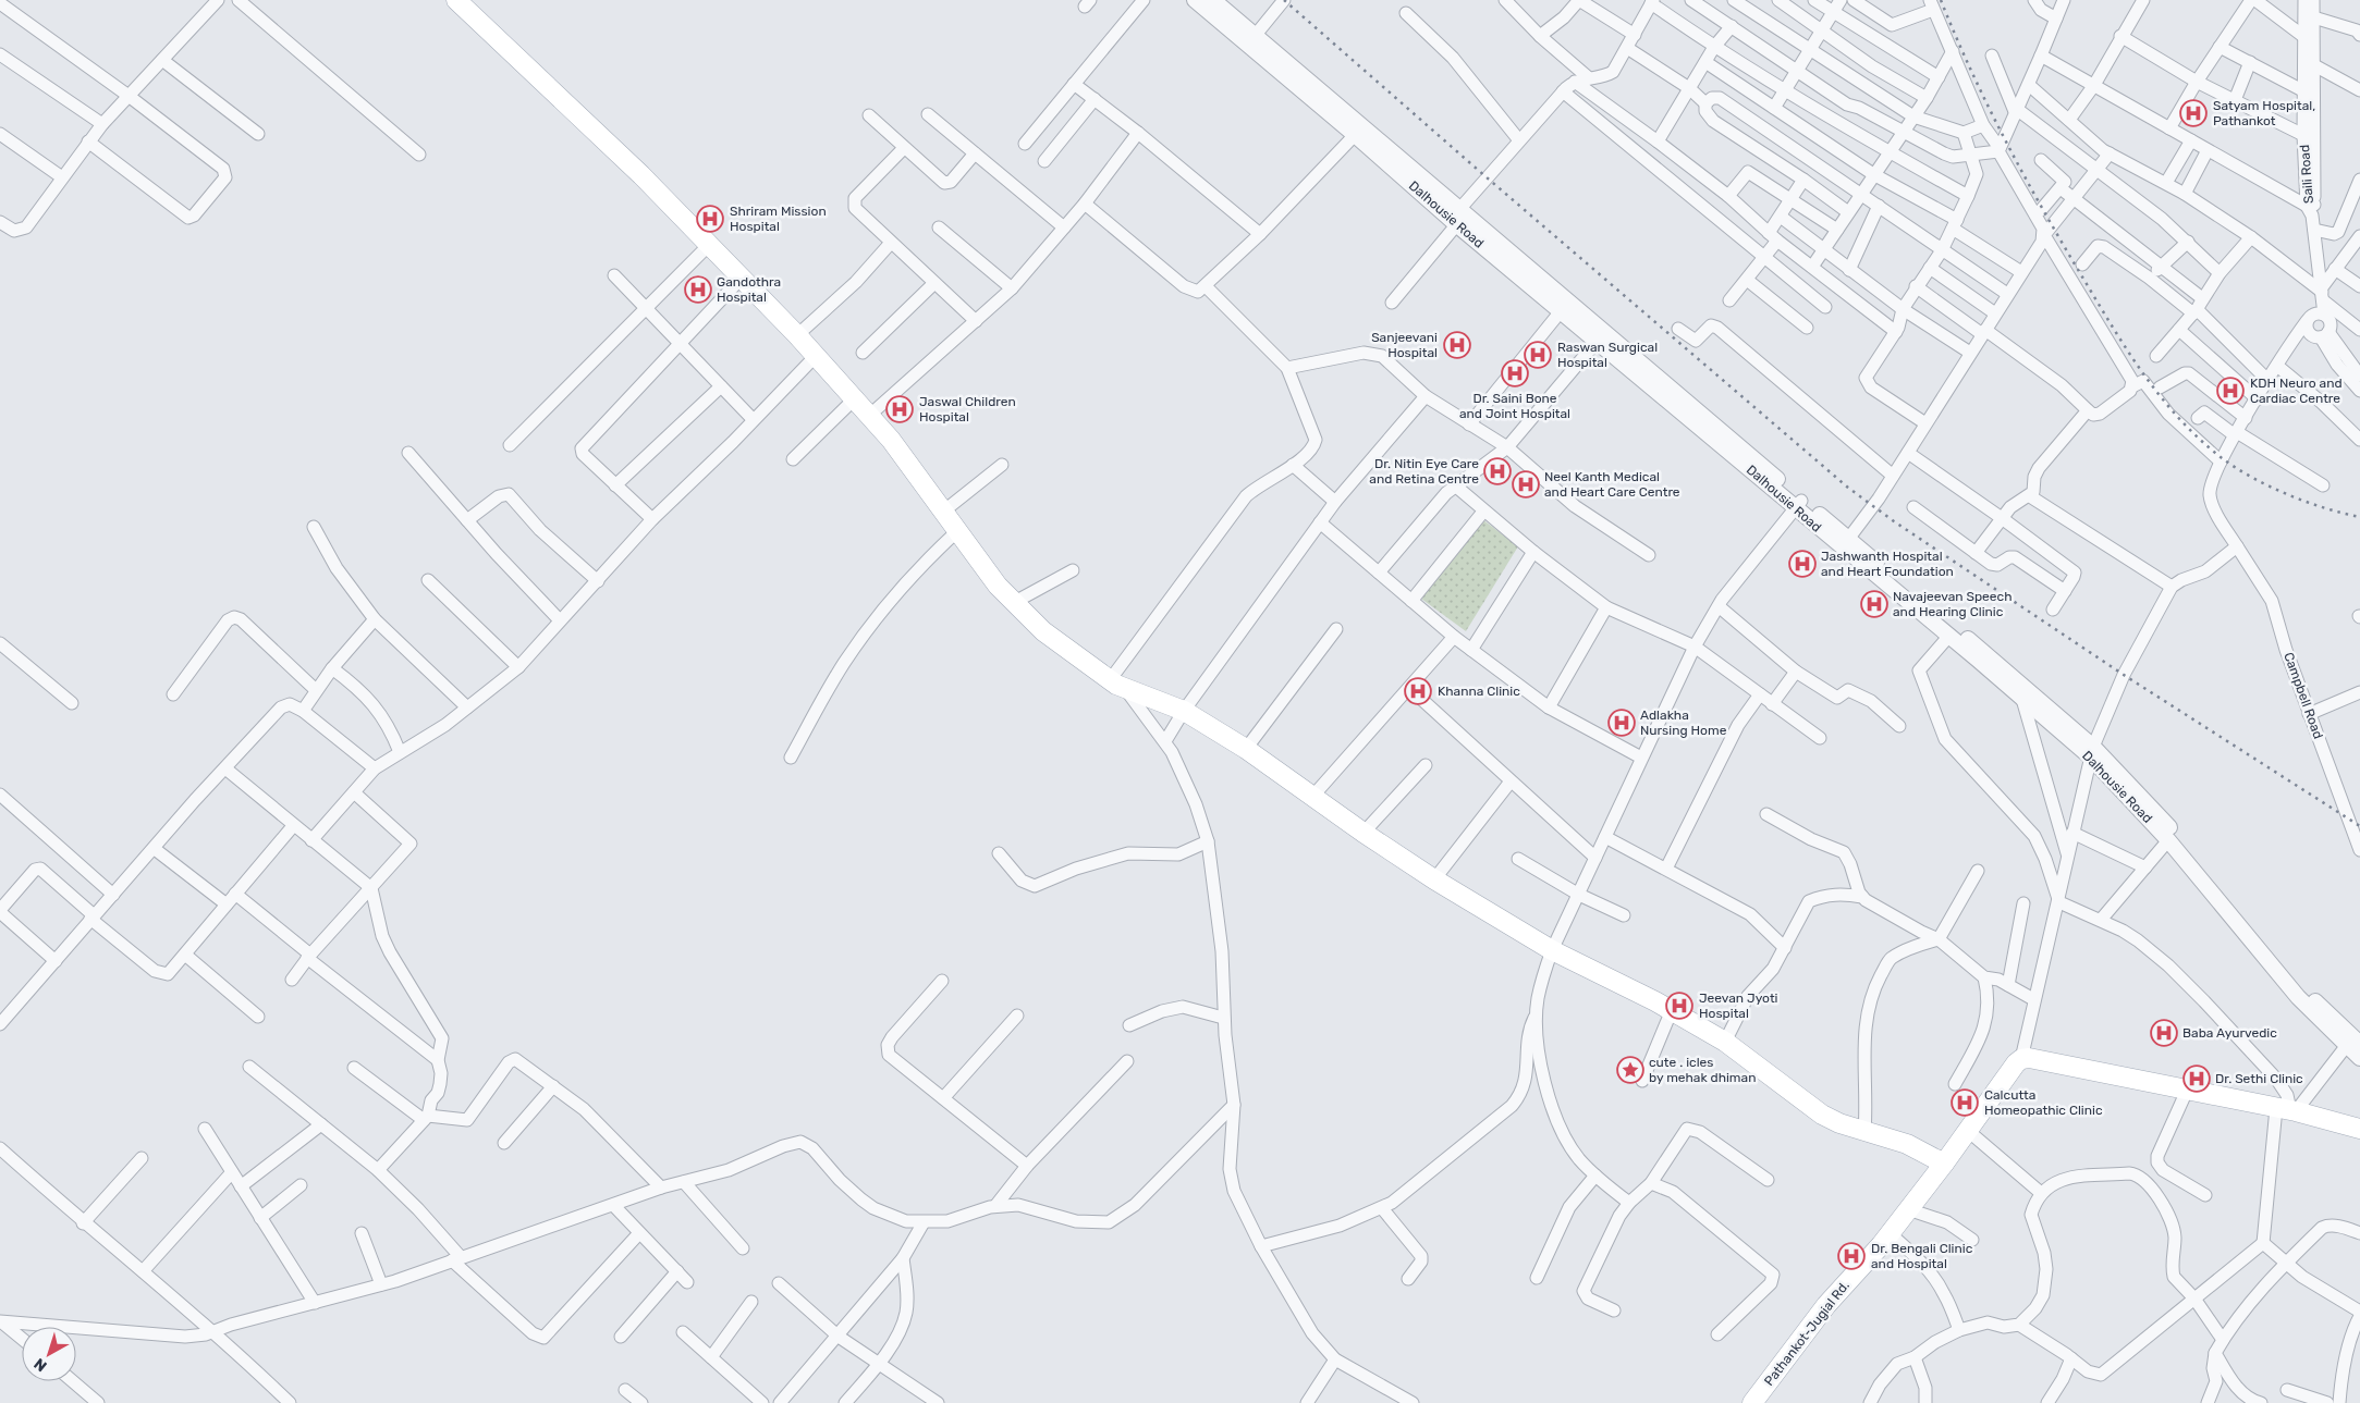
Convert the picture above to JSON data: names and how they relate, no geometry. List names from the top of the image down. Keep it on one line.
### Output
{"streets":{"main road":["Pathankot-Jugial Rd."],"street":["Saili Road","Dalhousie Road","Campbell Road"]},"crossings":[["Saili Road","Campbell Road"]],"places":{"hospital":["Satyam Hospital, Pathankot","Shriram Mission Hospital","Gandothra Hospital","Sanjeevani Hospital","Raswan Surgical Hospital","Dr. Saini Bone and Joint Hospital","KDH Neuro and Cardiac Centre","Jaswal Children Hospital","Dr. Nitin Eye Care and Retina Centre","Neel Kanth Medical and Heart Care Centre","Jashwanth Hospital and Heart Foundation","Navajeevan Speech and Hearing Clinic","Khanna Clinic","Adlakha Nursing Home","Jeevan Jyoti Hospital","Baba Ayurvedic","Dr. Sethi Clinic","Calcutta Homeopathic Clinic","Dr. Bengali Clinic and Hospital"],"place":["cute . icles by mehak dhiman"]},"north":"bottom left"}
